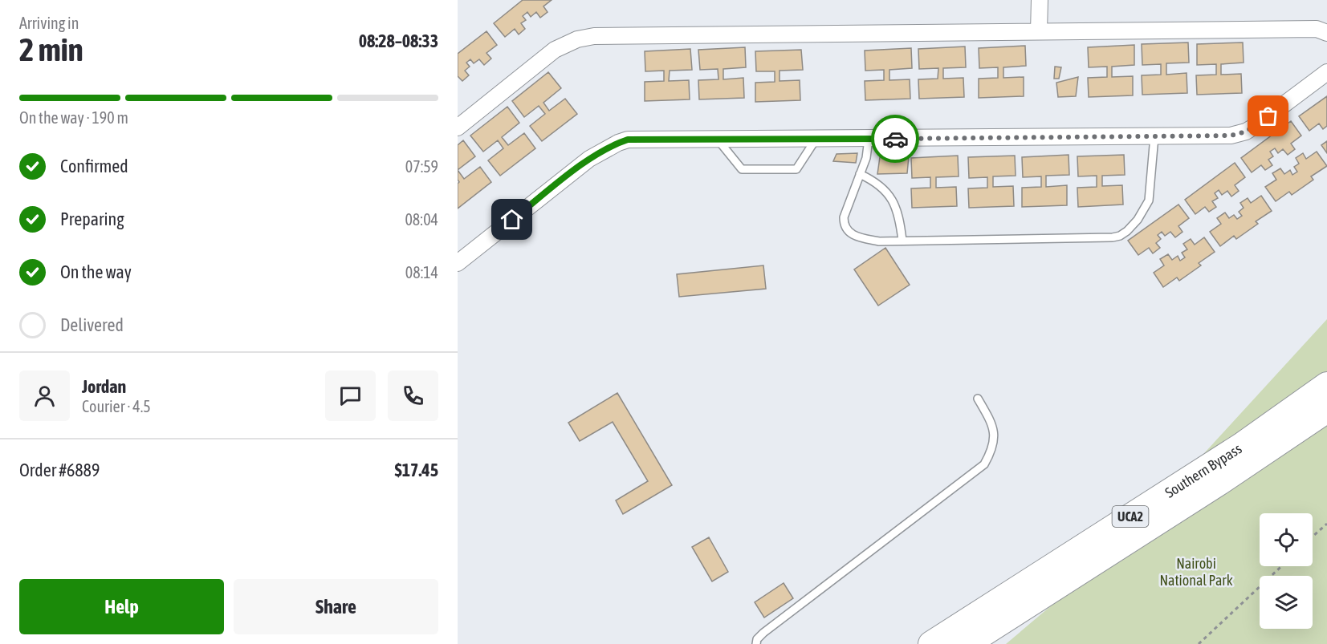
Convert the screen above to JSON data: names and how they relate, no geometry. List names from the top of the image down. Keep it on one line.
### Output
{"streets":{"highway":["Southern Bypass","UCA2"]},"parks":["Nairobi National Park"],"page":{"heading":["2 min","Arriving in","08:28–08:33"],"panel":["Jordan","Courier · 4.5","Order #6889","$17.45"],"bar":"On the way · 190 m","list":[["Confirmed","07:59"],["Preparing","08:04"],["On the way","08:14"],"Delivered"],"buttons":["Help","Share"]}}
